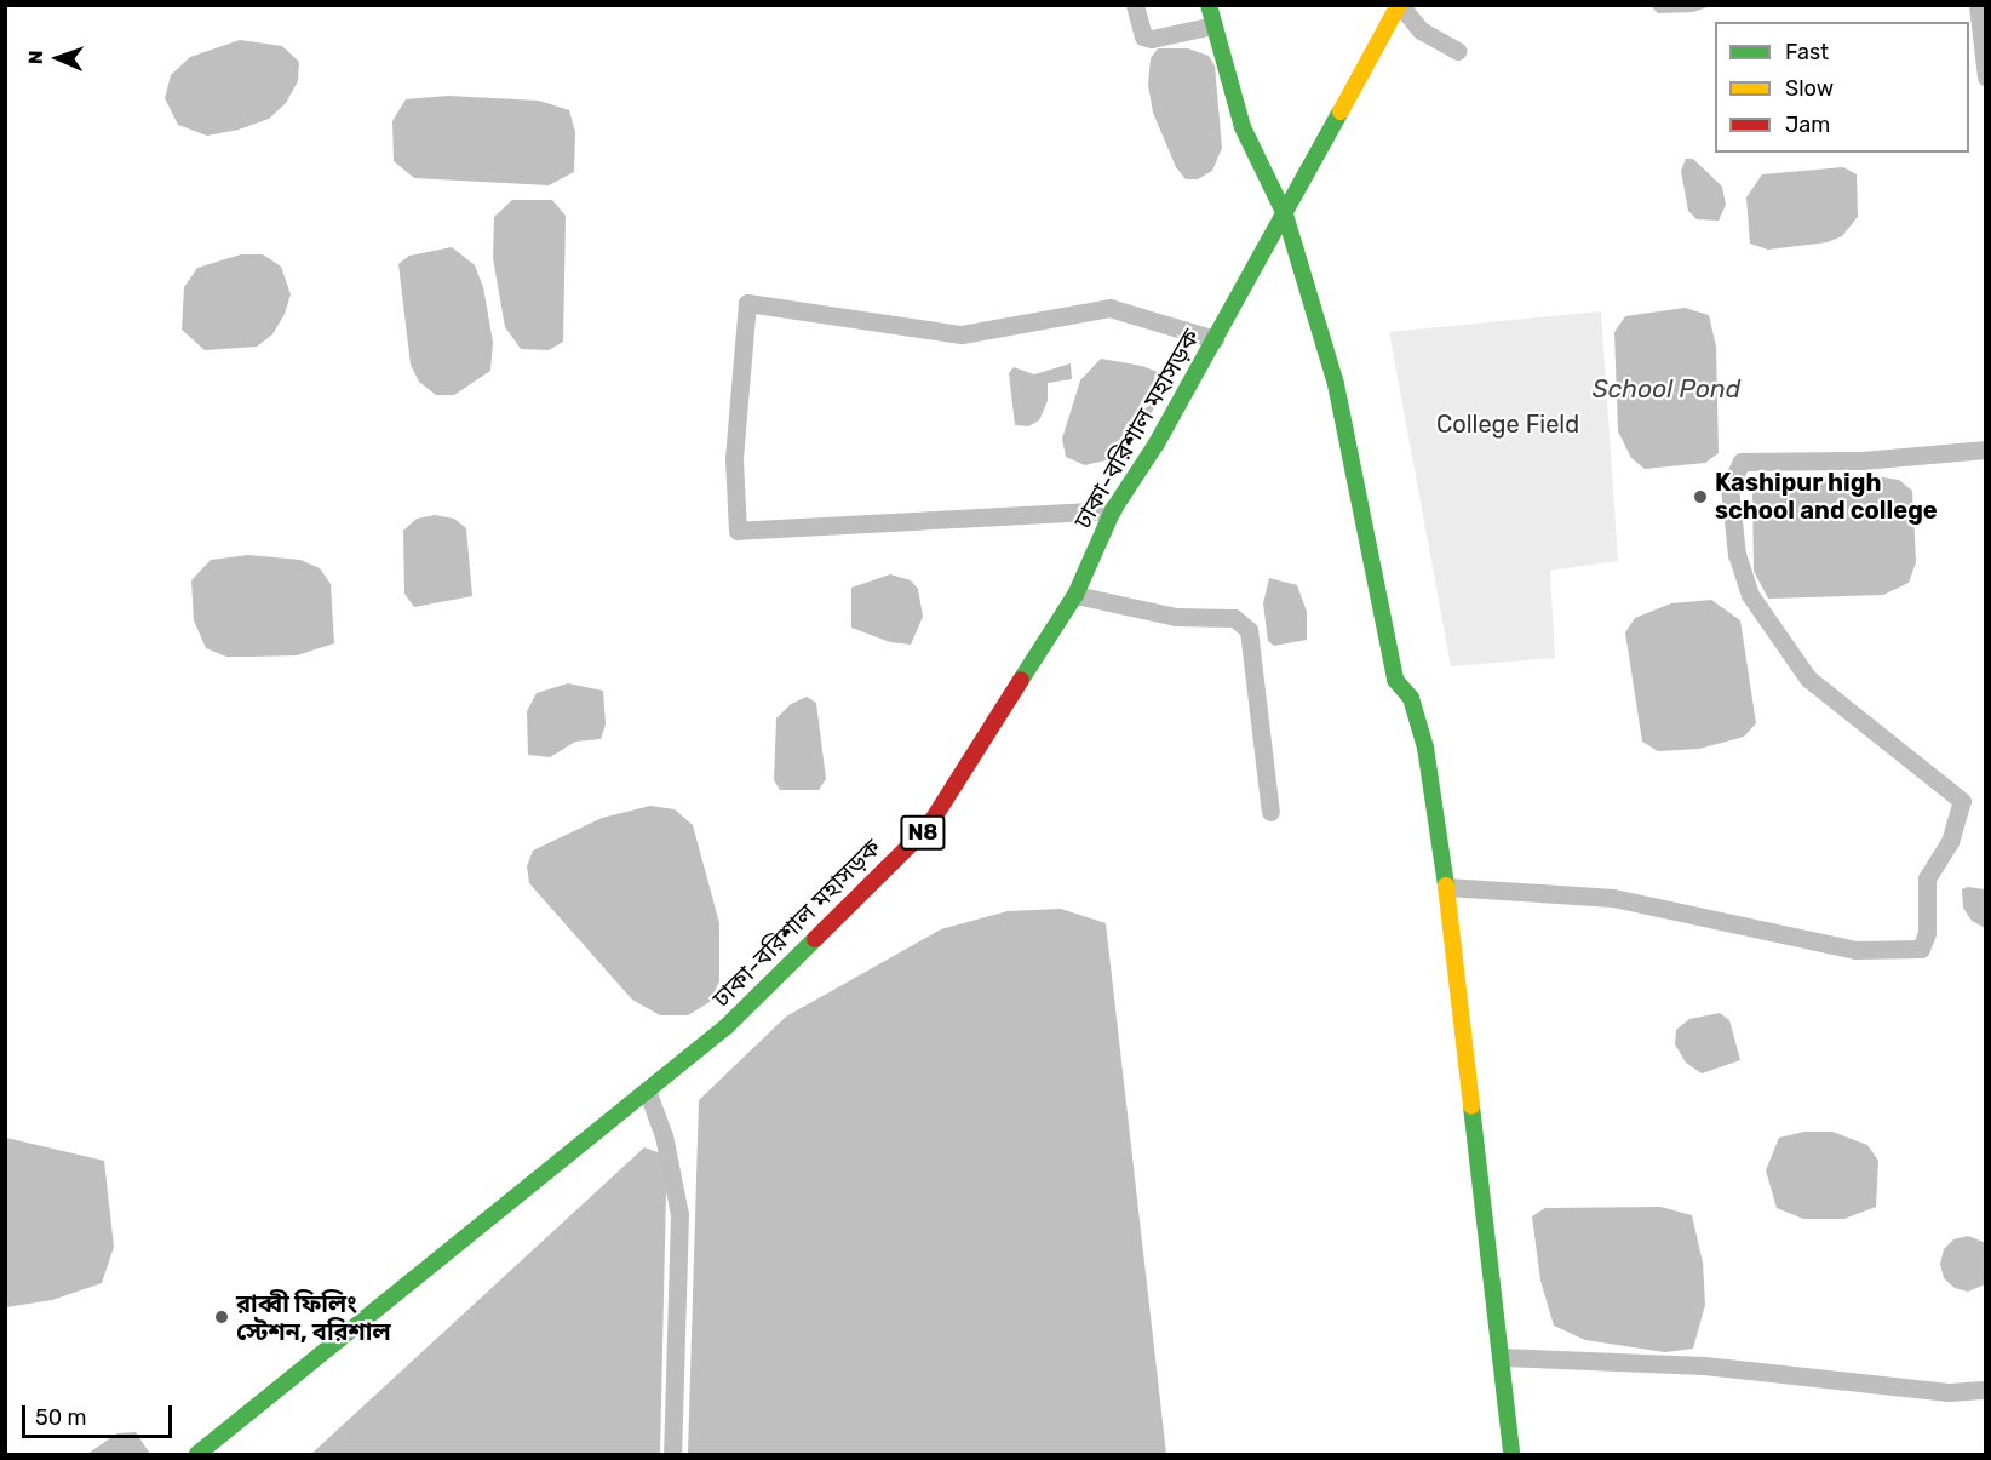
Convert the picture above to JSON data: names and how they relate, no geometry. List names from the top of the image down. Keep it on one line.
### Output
{"streets":{"main road":["ঢাকা-বরিশাল মহাসড়ক","N8"]},"water":["School Pond"],"parks":["College Field"],"places":["Kashipur high school and college","রাব্বী ফিলিং স্টেশন, বরিশাল"],"legend":["Fast","Slow","Jam"],"scale_bar":"50 m","north":"left"}
